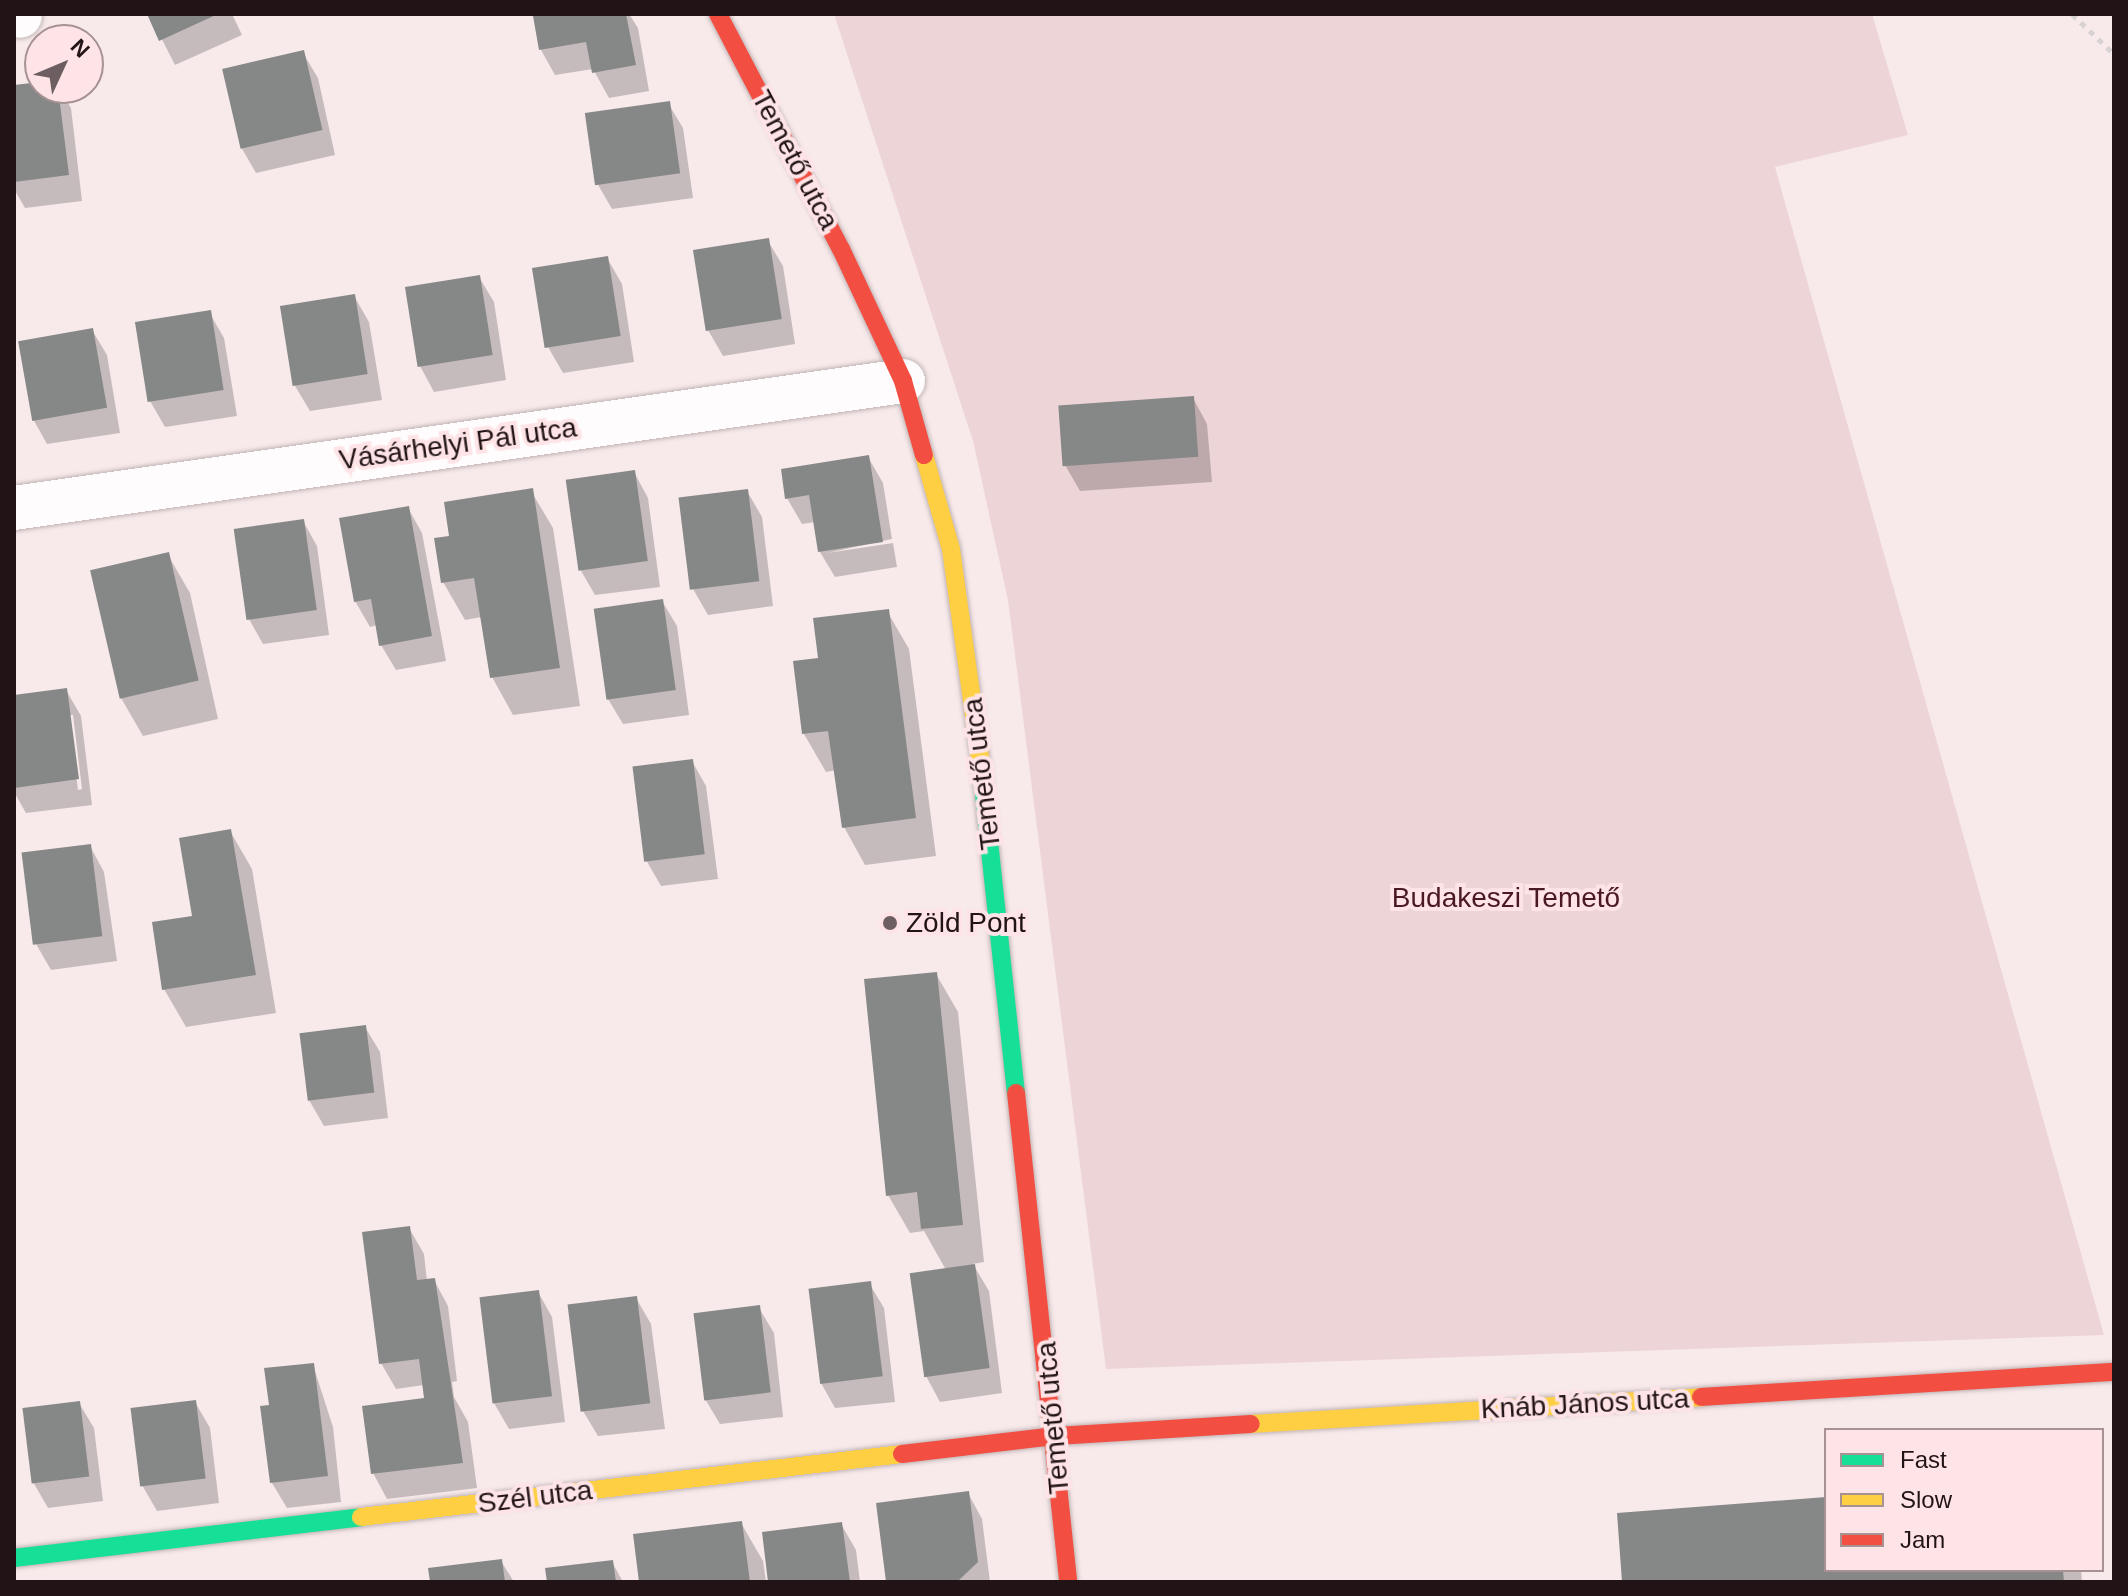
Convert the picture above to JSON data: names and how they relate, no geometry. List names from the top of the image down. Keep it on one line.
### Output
{"streets":{"street":["Temető utca","Vásárhelyi Pál utca","Knáb János utca","Szél utca"]},"crossings":[["Temető utca","Vásárhelyi Pál utca"],["Temető utca","Knáb János utca"],["Temető utca","Szél utca"],["Knáb János utca","Szél utca"]],"parks":["Budakeszi Temető"],"places":["Zöld Pont"],"legend":["Fast","Slow","Jam"],"north":"top right"}
